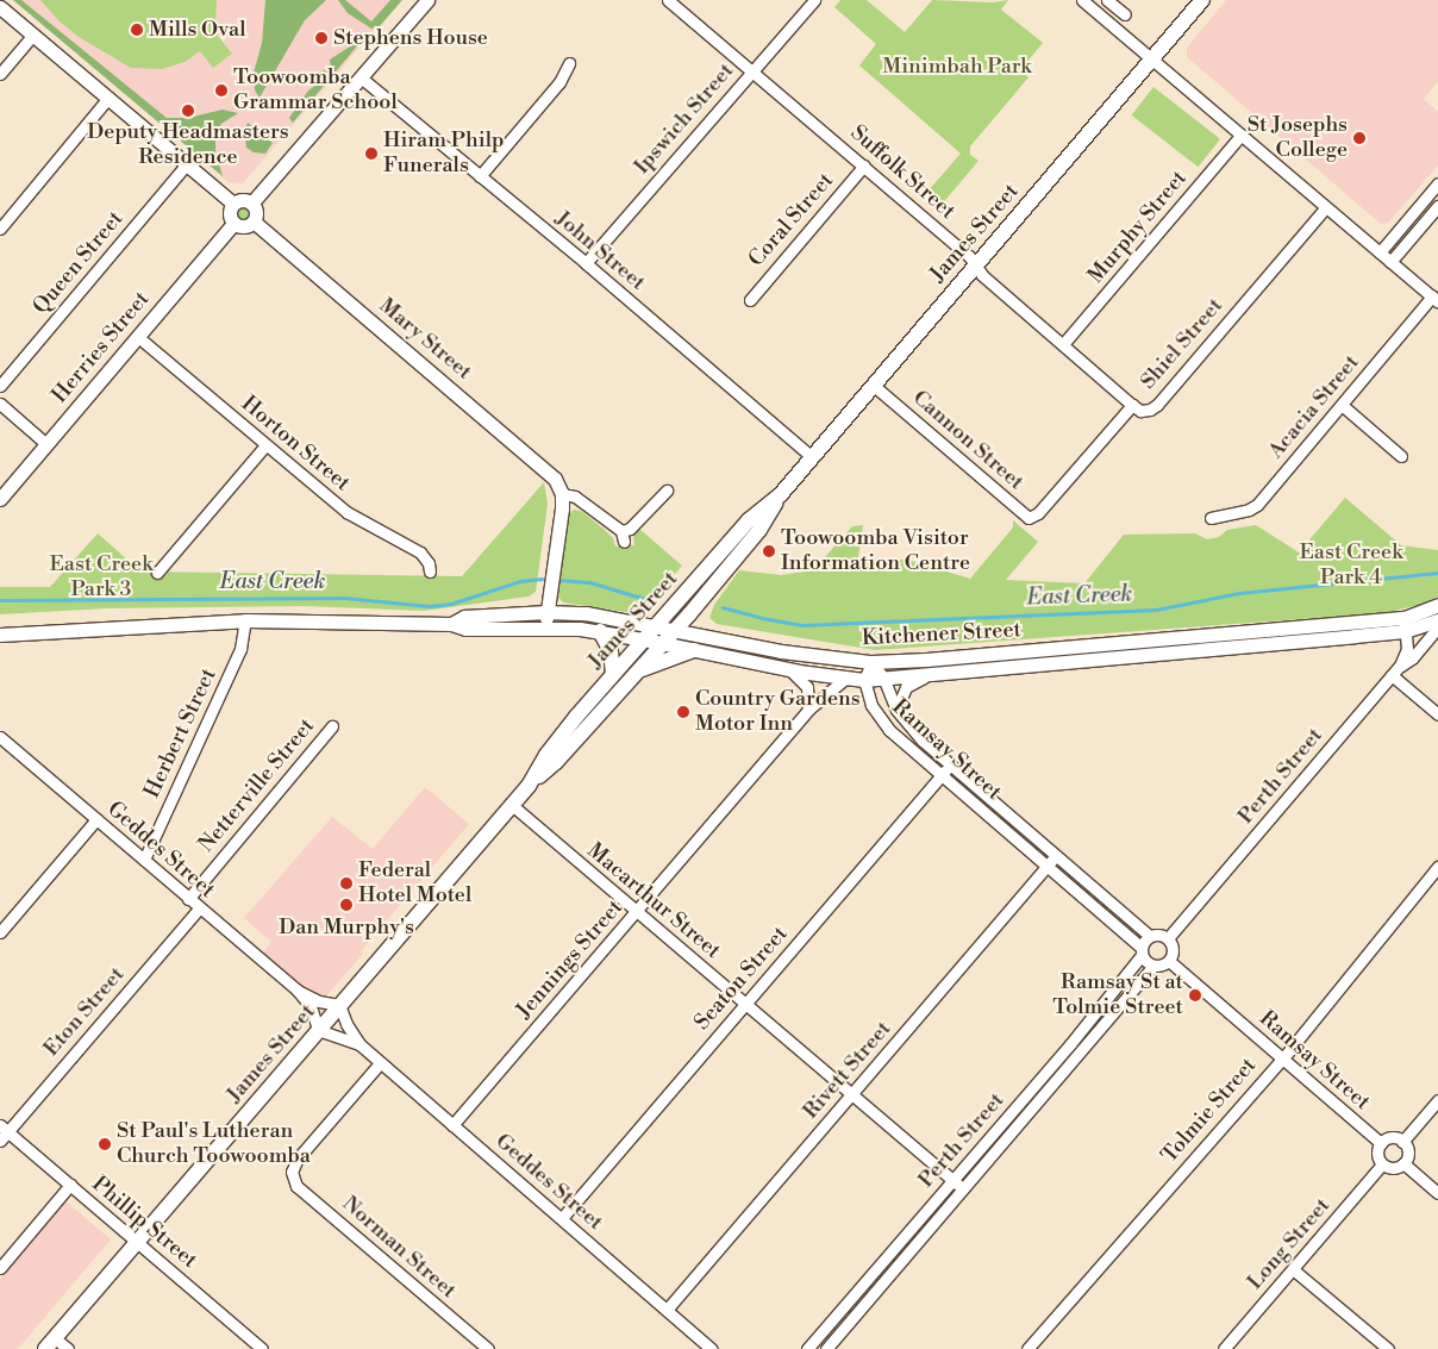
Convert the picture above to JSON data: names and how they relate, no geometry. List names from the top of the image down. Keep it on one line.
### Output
{"streets":{"highway":["James Street"],"main road":["Mary Street","Herries Street","Kitchener Street"],"street":["Ipswich Street","Suffolk Street","Coral Street","Murphy Street","John Street","Queen Street","Shiel Street","Acacia Street","Cannon Street","Horton Street","Herbert Street","Ramsay Street","Perth Street","Netterville Street","Geddes Street","Macarthur Street","Jennings Street","Seaton Street","Eton Street","Rivett Street","Tolmie Street","Phillip Street","Long Street","Norman Street"]},"crossings":[["Ipswich Street","Suffolk Street"],["Ipswich Street","John Street"],["Suffolk Street","Coral Street"],["Suffolk Street","Murphy Street"],["Suffolk Street","James Street"],["Suffolk Street","Shiel Street"],["James Street","John Street"],["James Street","Cannon Street"],["James Street","Kitchener Street"],["James Street","Geddes Street"],["James Street","Macarthur Street"],["James Street","Phillip Street"],["Mary Street","Herries Street"],["Shiel Street","Cannon Street"],["Herries Street","Horton Street"],["Kitchener Street","Herbert Street"],["Kitchener Street","Ramsay Street"],["Kitchener Street","Perth Street"],["Kitchener Street","Jennings Street"],["Herbert Street","Geddes Street"],["Ramsay Street","Perth Street"],["Ramsay Street","Seaton Street"],["Ramsay Street","Rivett Street"],["Ramsay Street","Tolmie Street"],["Ramsay Street","Long Street"],["Perth Street","Macarthur Street"],["Netterville Street","Geddes Street"],["Geddes Street","Jennings Street"],["Geddes Street","Seaton Street"],["Geddes Street","Eton Street"],["Geddes Street","Rivett Street"],["Geddes Street","Norman Street"],["Macarthur Street","Jennings Street"],["Macarthur Street","Seaton Street"],["Macarthur Street","Rivett Street"],["Eton Street","Phillip Street"]],"water":["East Creek"],"parks":["Minimbah Park","East Creek Park 4","East Creek Park 3"],"places":["Mills Oval","Stephens House","Toowoomba Grammar School","Deputy Headmasters Residence","St Josephs College","Hiram Philp Funerals","Toowoomba Visitor Information Centre","Country Gardens Motor Inn","Federal Hotel Motel","Dan Murphy's","Ramsay St at Tolmie Street","St Paul's Lutheran Church Toowoomba"]}
